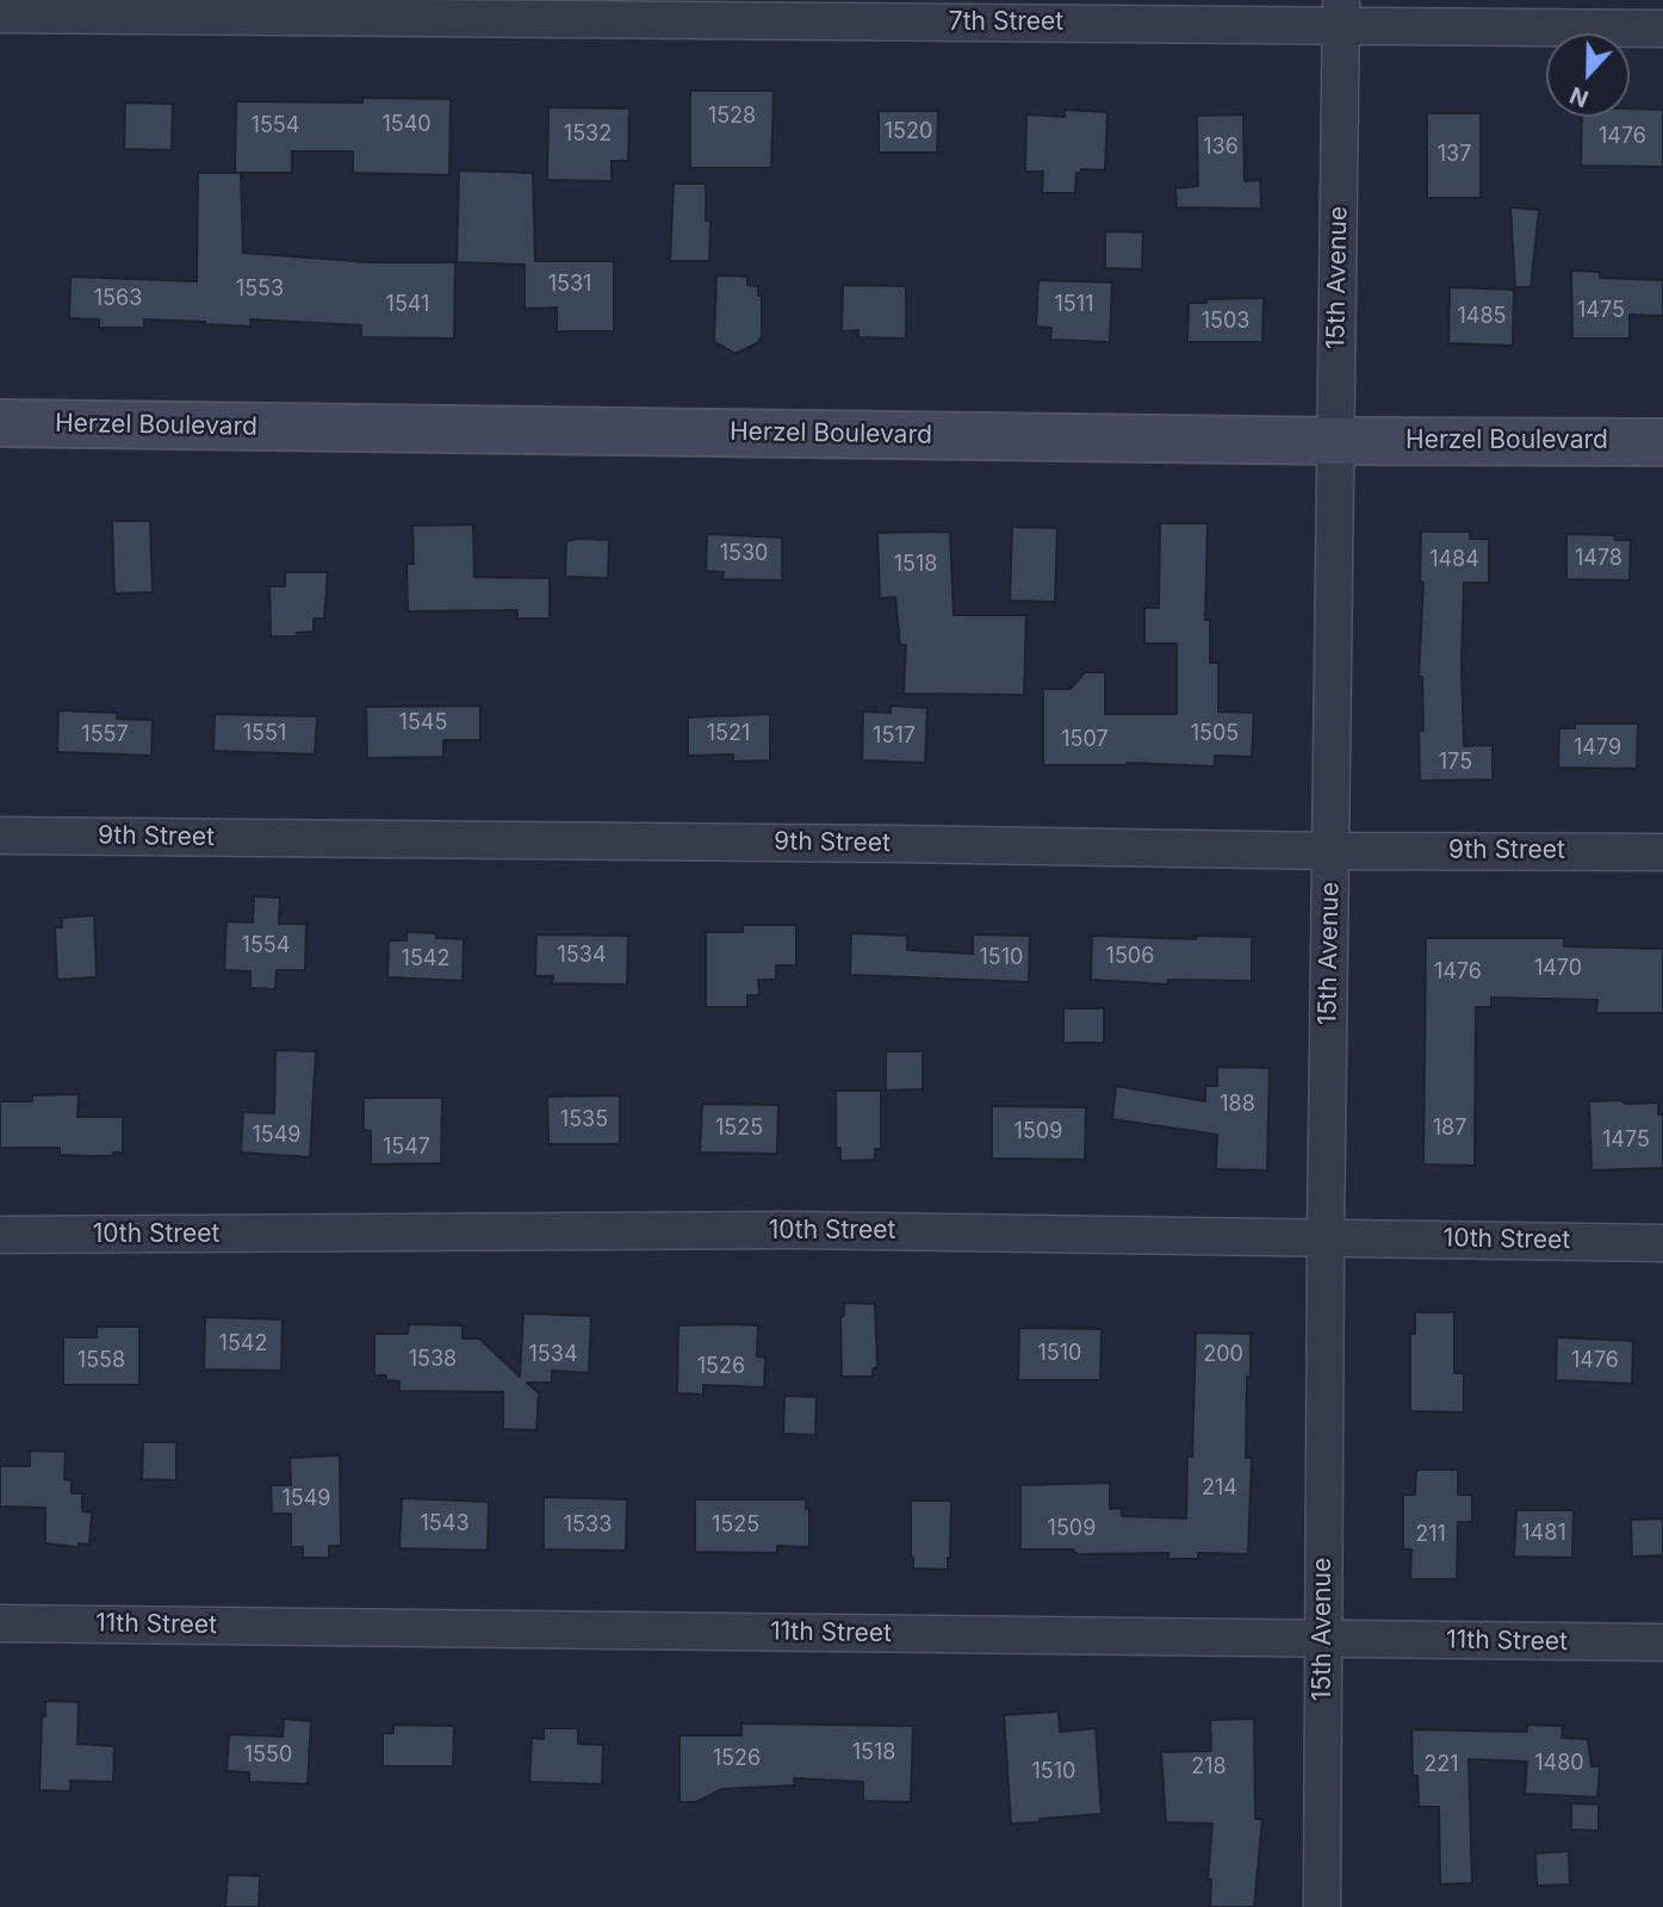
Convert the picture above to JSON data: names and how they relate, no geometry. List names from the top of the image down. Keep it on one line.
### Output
{"streets":{"street":["7th Street","15th Avenue","Herzel Boulevard","9th Street","10th Street","11th Street"]},"crossings":[["7th Street","15th Avenue"],["15th Avenue","Herzel Boulevard"],["15th Avenue","9th Street"],["15th Avenue","10th Street"],["15th Avenue","11th Street"]],"house_numbers":["1528","1540","1554","1520","1532","1476","136","137","1531","1553","1563","1541","1511","1475","1485","1503","1530","1478","1484","1518","1545","1551","1521","1505","1557","1517","1507","1479","175","1554","1534","1506","1510","1542","1470","1476","188","1535","1525","187","1509","1549","1475","1547","1542","1510","1534","200","1538","1558","1476","1526","214","1549","1543","1533","1525","1509","1481","211","1518","1550","1526","1480","221","218","1510"],"north":"bottom"}
